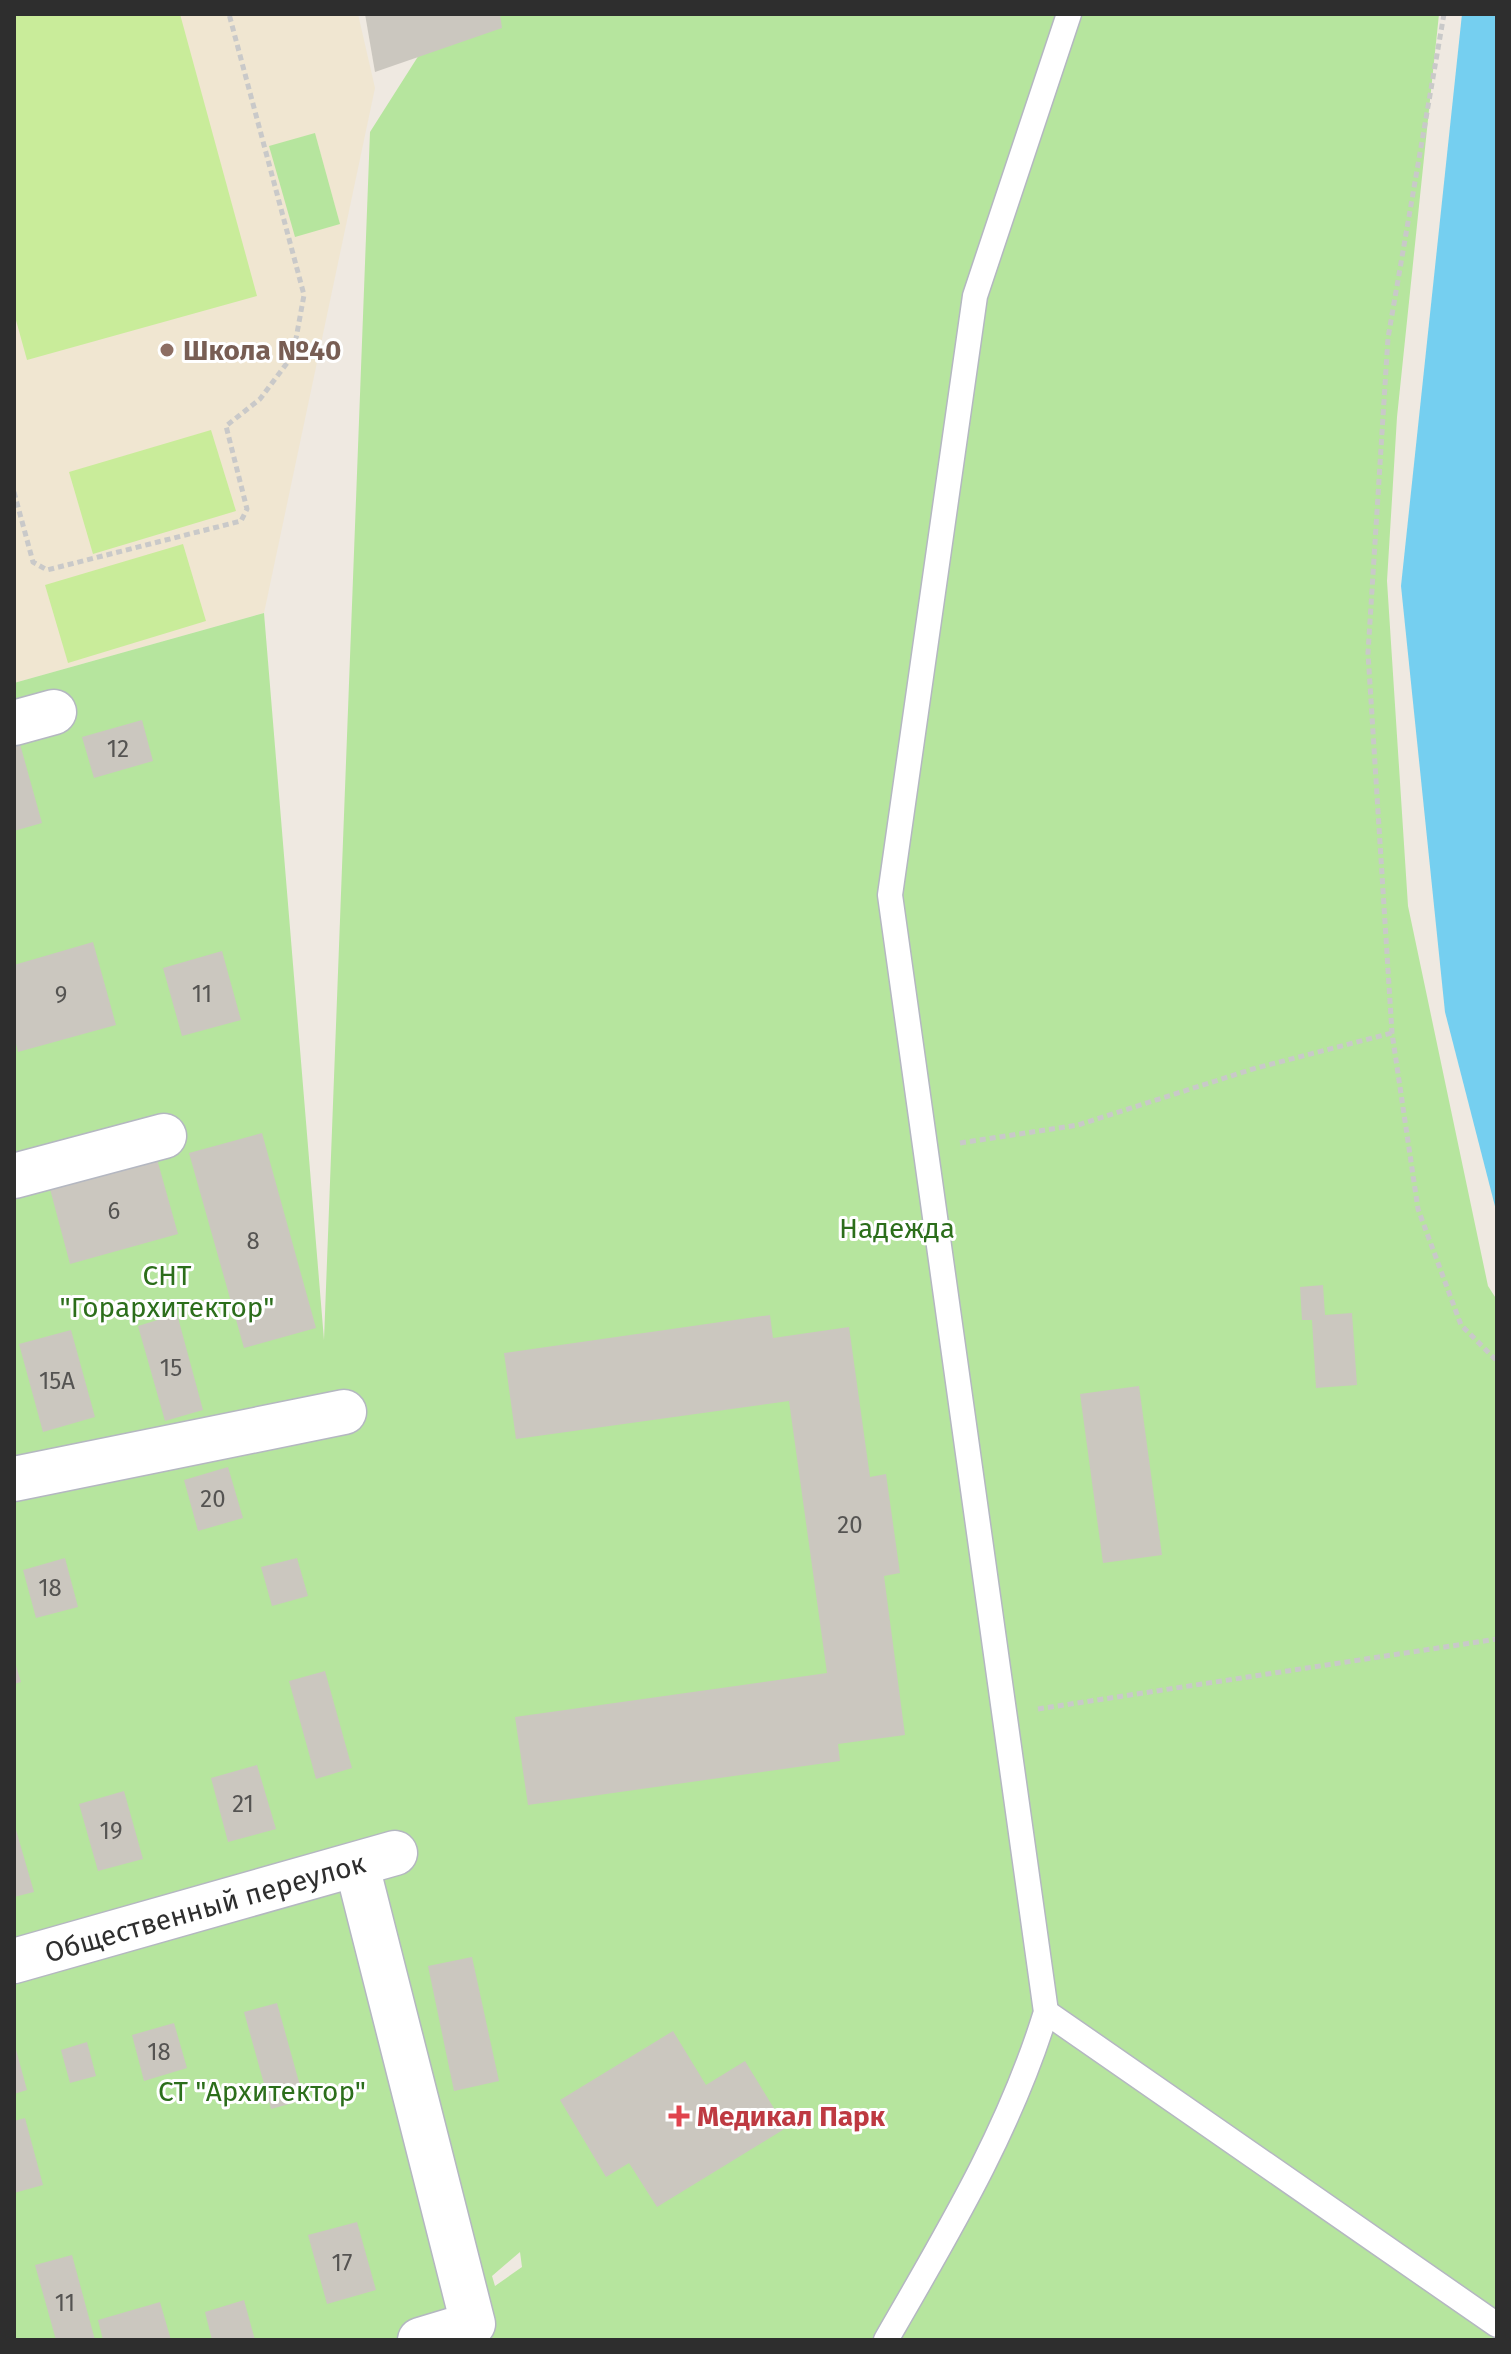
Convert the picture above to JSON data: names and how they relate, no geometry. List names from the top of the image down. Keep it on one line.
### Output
{"streets":{"street":["Общественный переулок"]},"parks":["Надежда","СНТ \"Горархитектор\"","СТ \"Архитектор\""],"places":{"other":["Школа №40"],"health":["Медикал Парк"]},"house_numbers":["12","11","9","6","8","15","15А","20","20","18","21","19","18","17","11"]}
